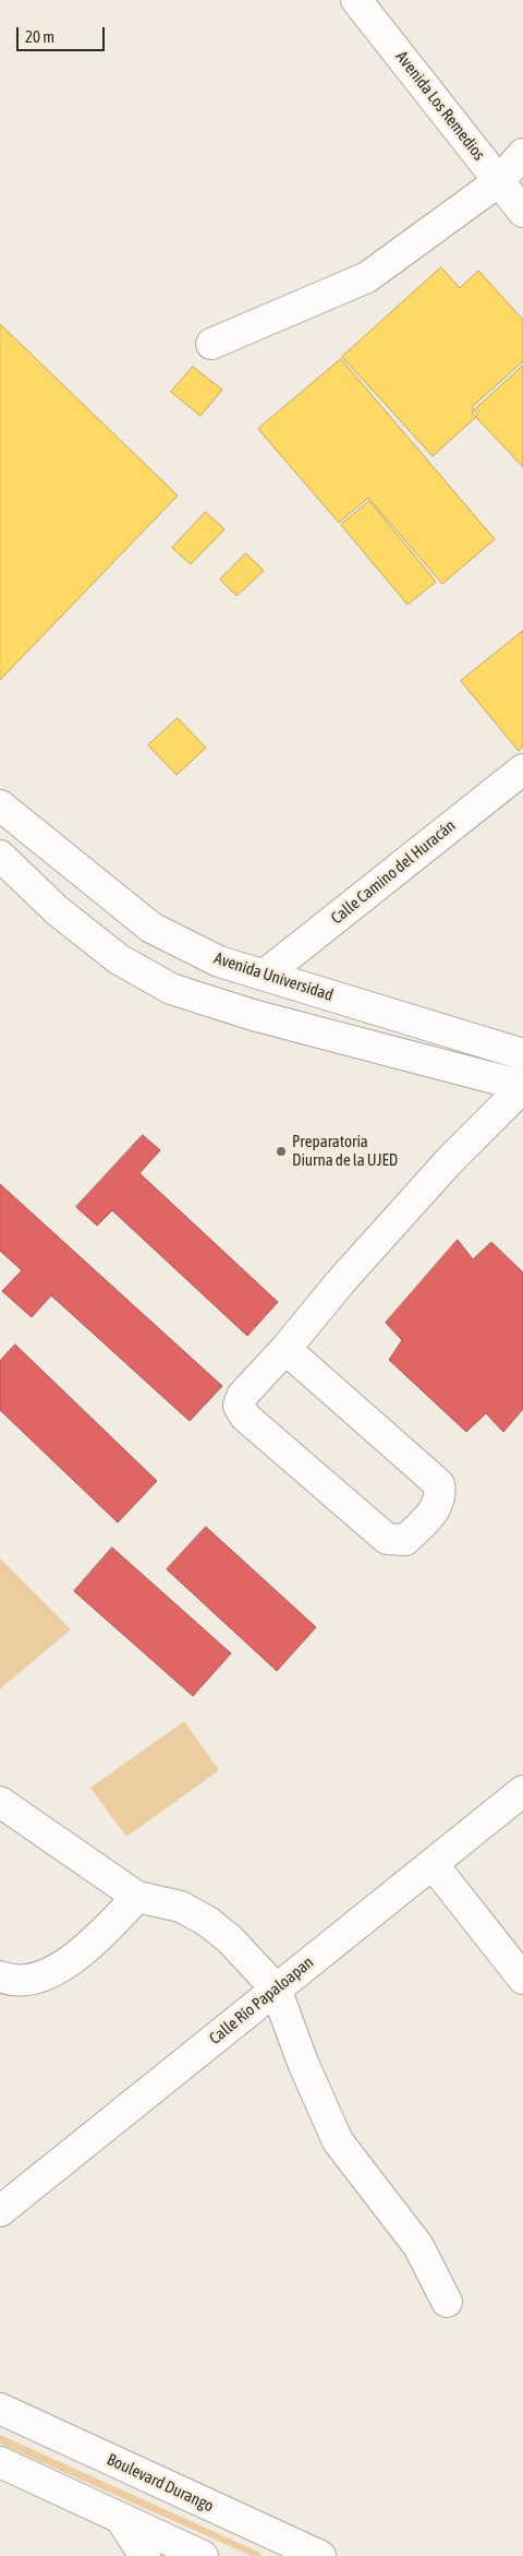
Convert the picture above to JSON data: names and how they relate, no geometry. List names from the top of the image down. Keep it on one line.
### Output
{"streets":{"street":["Avenida Los Remedios","Calle Camino del Huracán","Avenida Universidad","Calle Río Papaloapan","Boulevard Durango"]},"crossings":[["Calle Camino del Huracán","Avenida Universidad"]],"places":["Preparatoria Diurna de la UJED"],"scale_bar":"20 m"}
